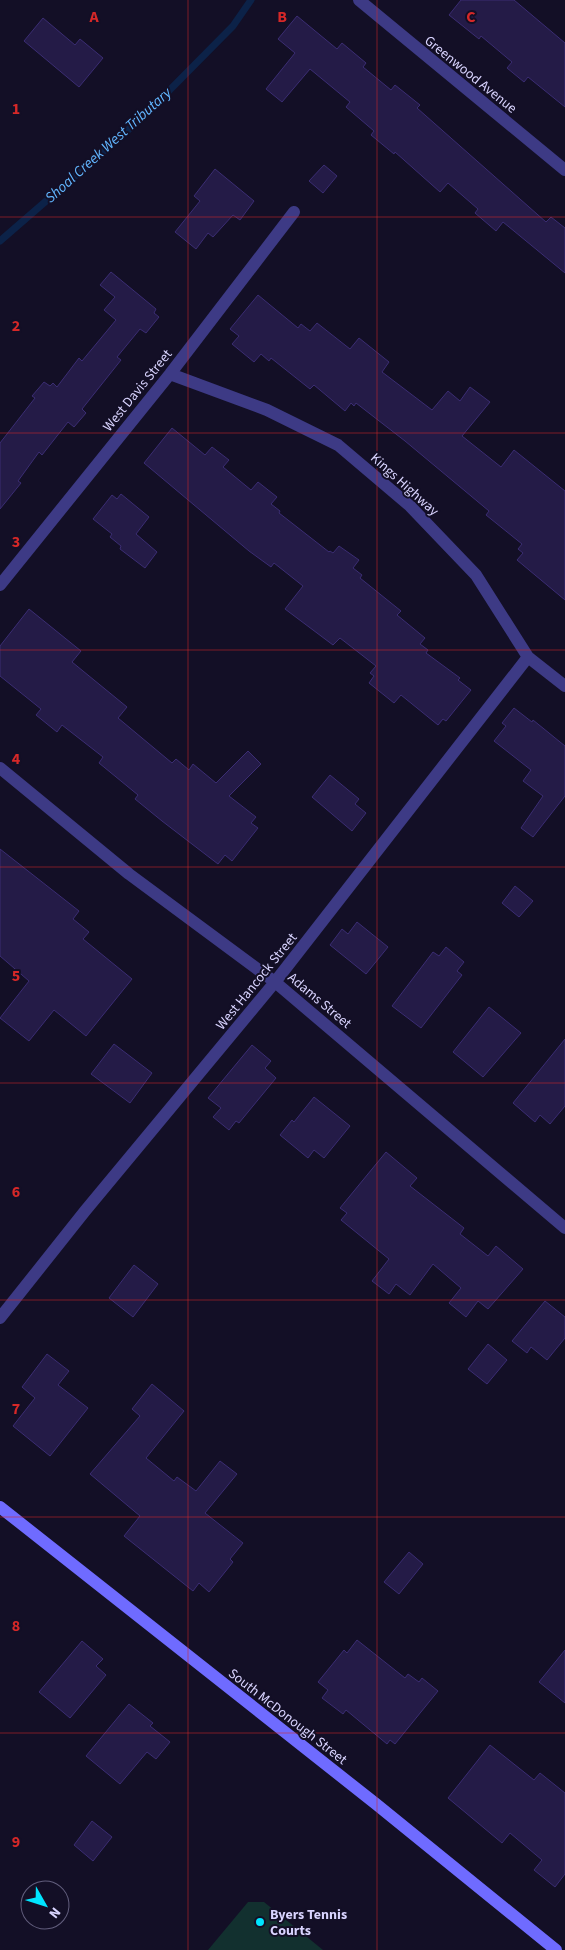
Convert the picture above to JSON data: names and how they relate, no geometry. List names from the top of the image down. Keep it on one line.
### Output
{"streets":{"street":["Greenwood Avenue","West Davis Street","Kings Highway","West Hancock Street","Adams Street","South McDonough Street"]},"crossings":[["West Davis Street","Kings Highway"],["Kings Highway","West Hancock Street"],["West Hancock Street","Adams Street"]],"water":["Shoal Creek West Tributary"],"places":["Byers Tennis Courts"],"north":"bottom right","grid":{"columns":["A","B","C"],"rows":["1","2","3","4","5","6","7","8","9"]}}
